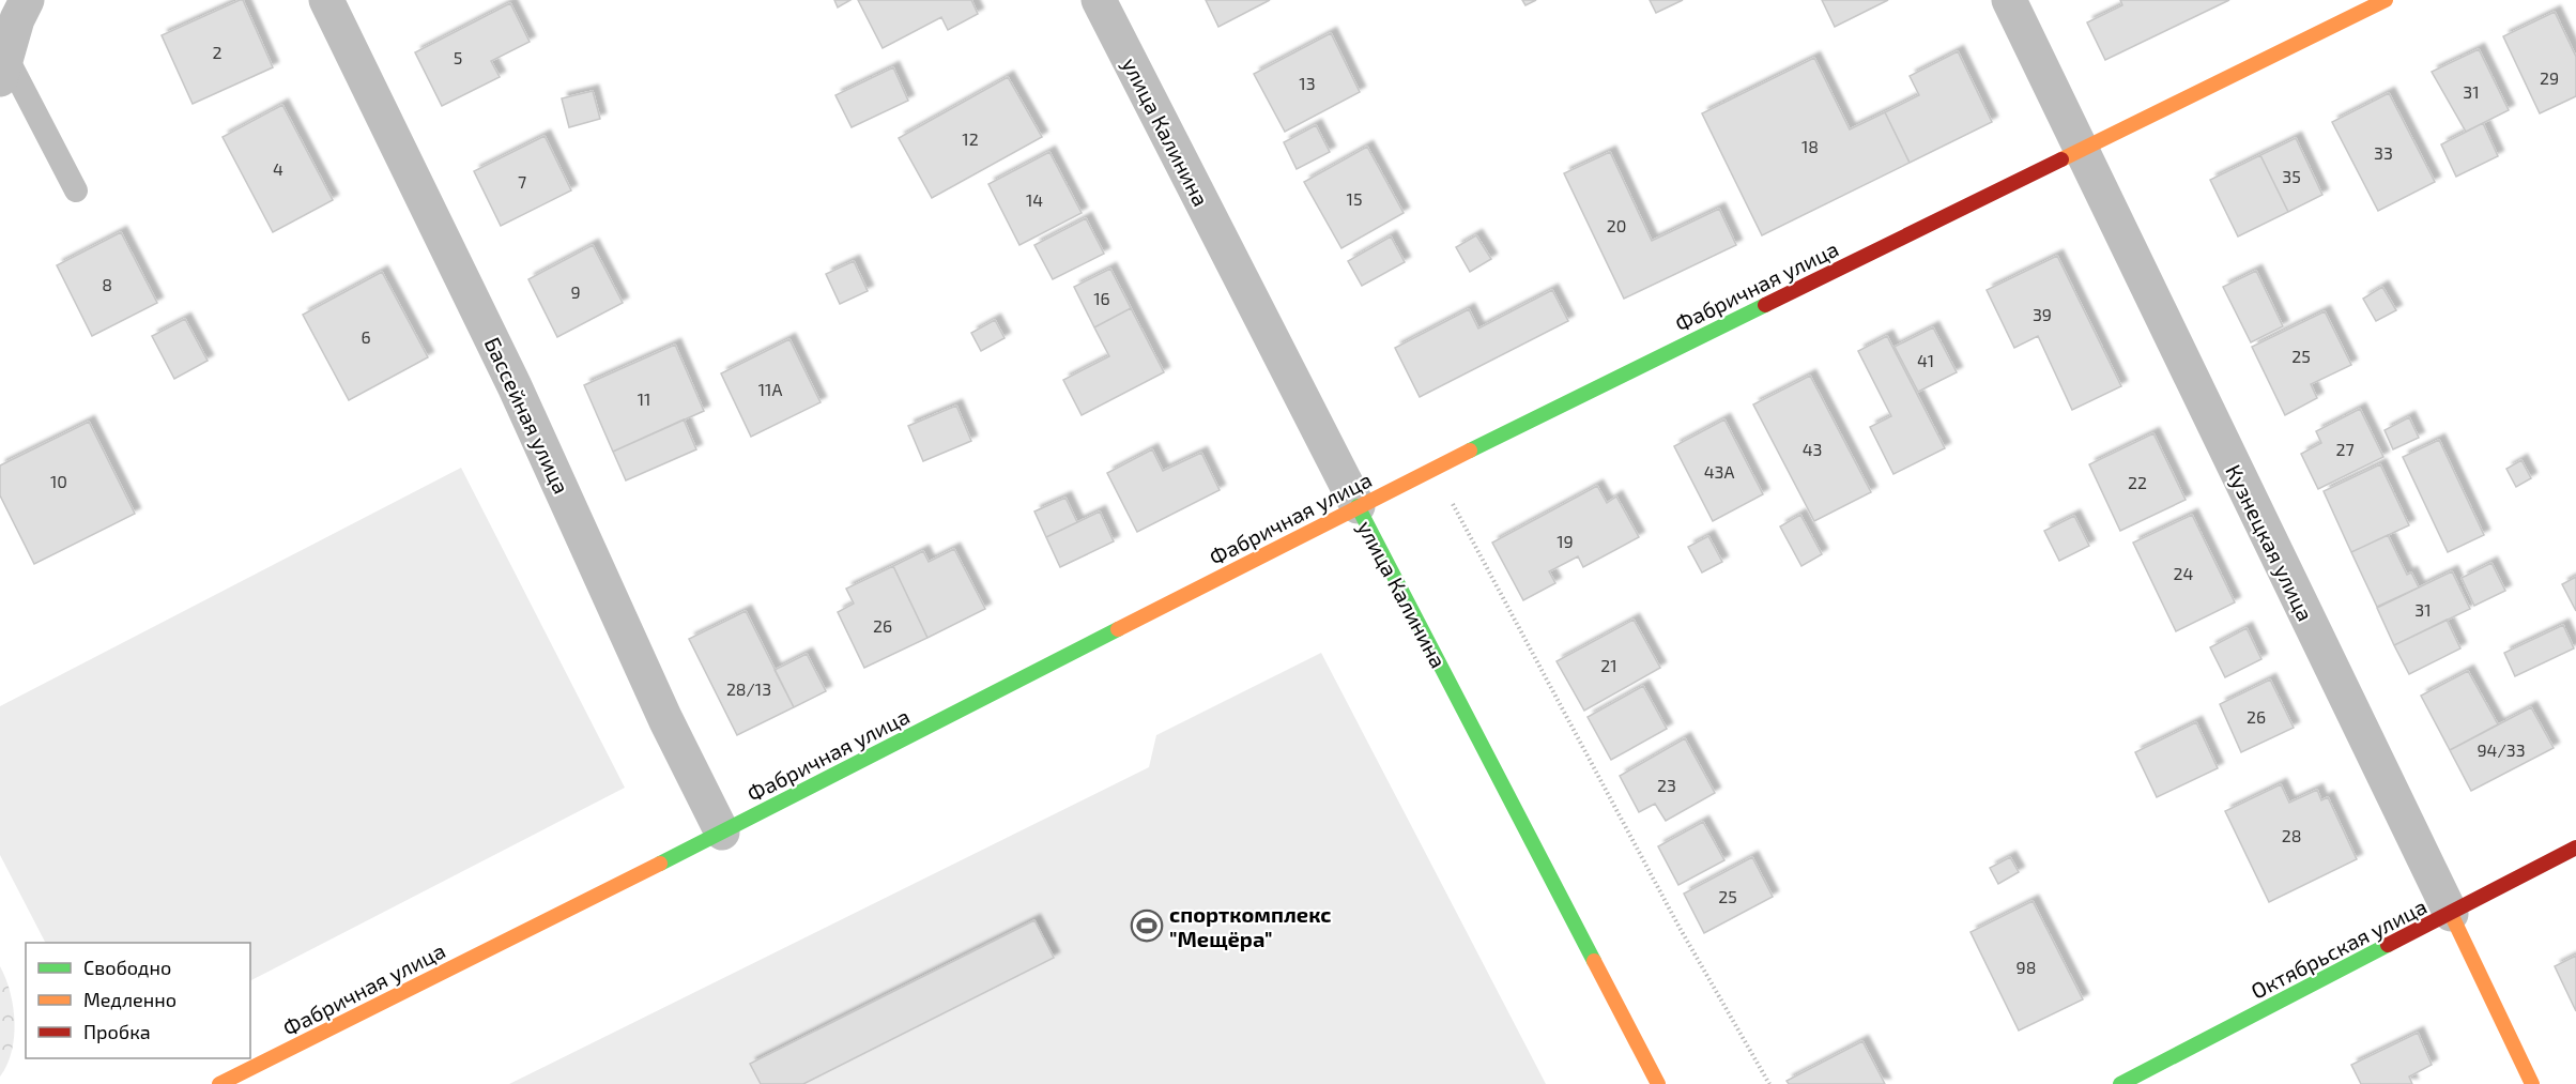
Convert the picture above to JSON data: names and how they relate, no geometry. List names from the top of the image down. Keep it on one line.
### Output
{"streets":{"street":["улица Калинина","Фабричная улица","Бассейная улица","Кузнецкая улица","Октябрьская улица"]},"crossings":[["улица Калинина","Фабричная улица"],["Фабричная улица","Бассейная улица"],["Фабричная улица","Кузнецкая улица"],["Кузнецкая улица","Октябрьская улица"]],"places":{"sports":["спорткомплекс \"Мещёра\""]},"house_numbers":["2","5","29","13","31","12","18","33","4","35","7","15","14","20","8","9","16","39","6","25","41","11А","11","43","27","43А","10","22","19","24","31","26","21","28/13","26","94/33","23","28","25","98"],"legend":["Свободно","Медленно","Пробка"]}
